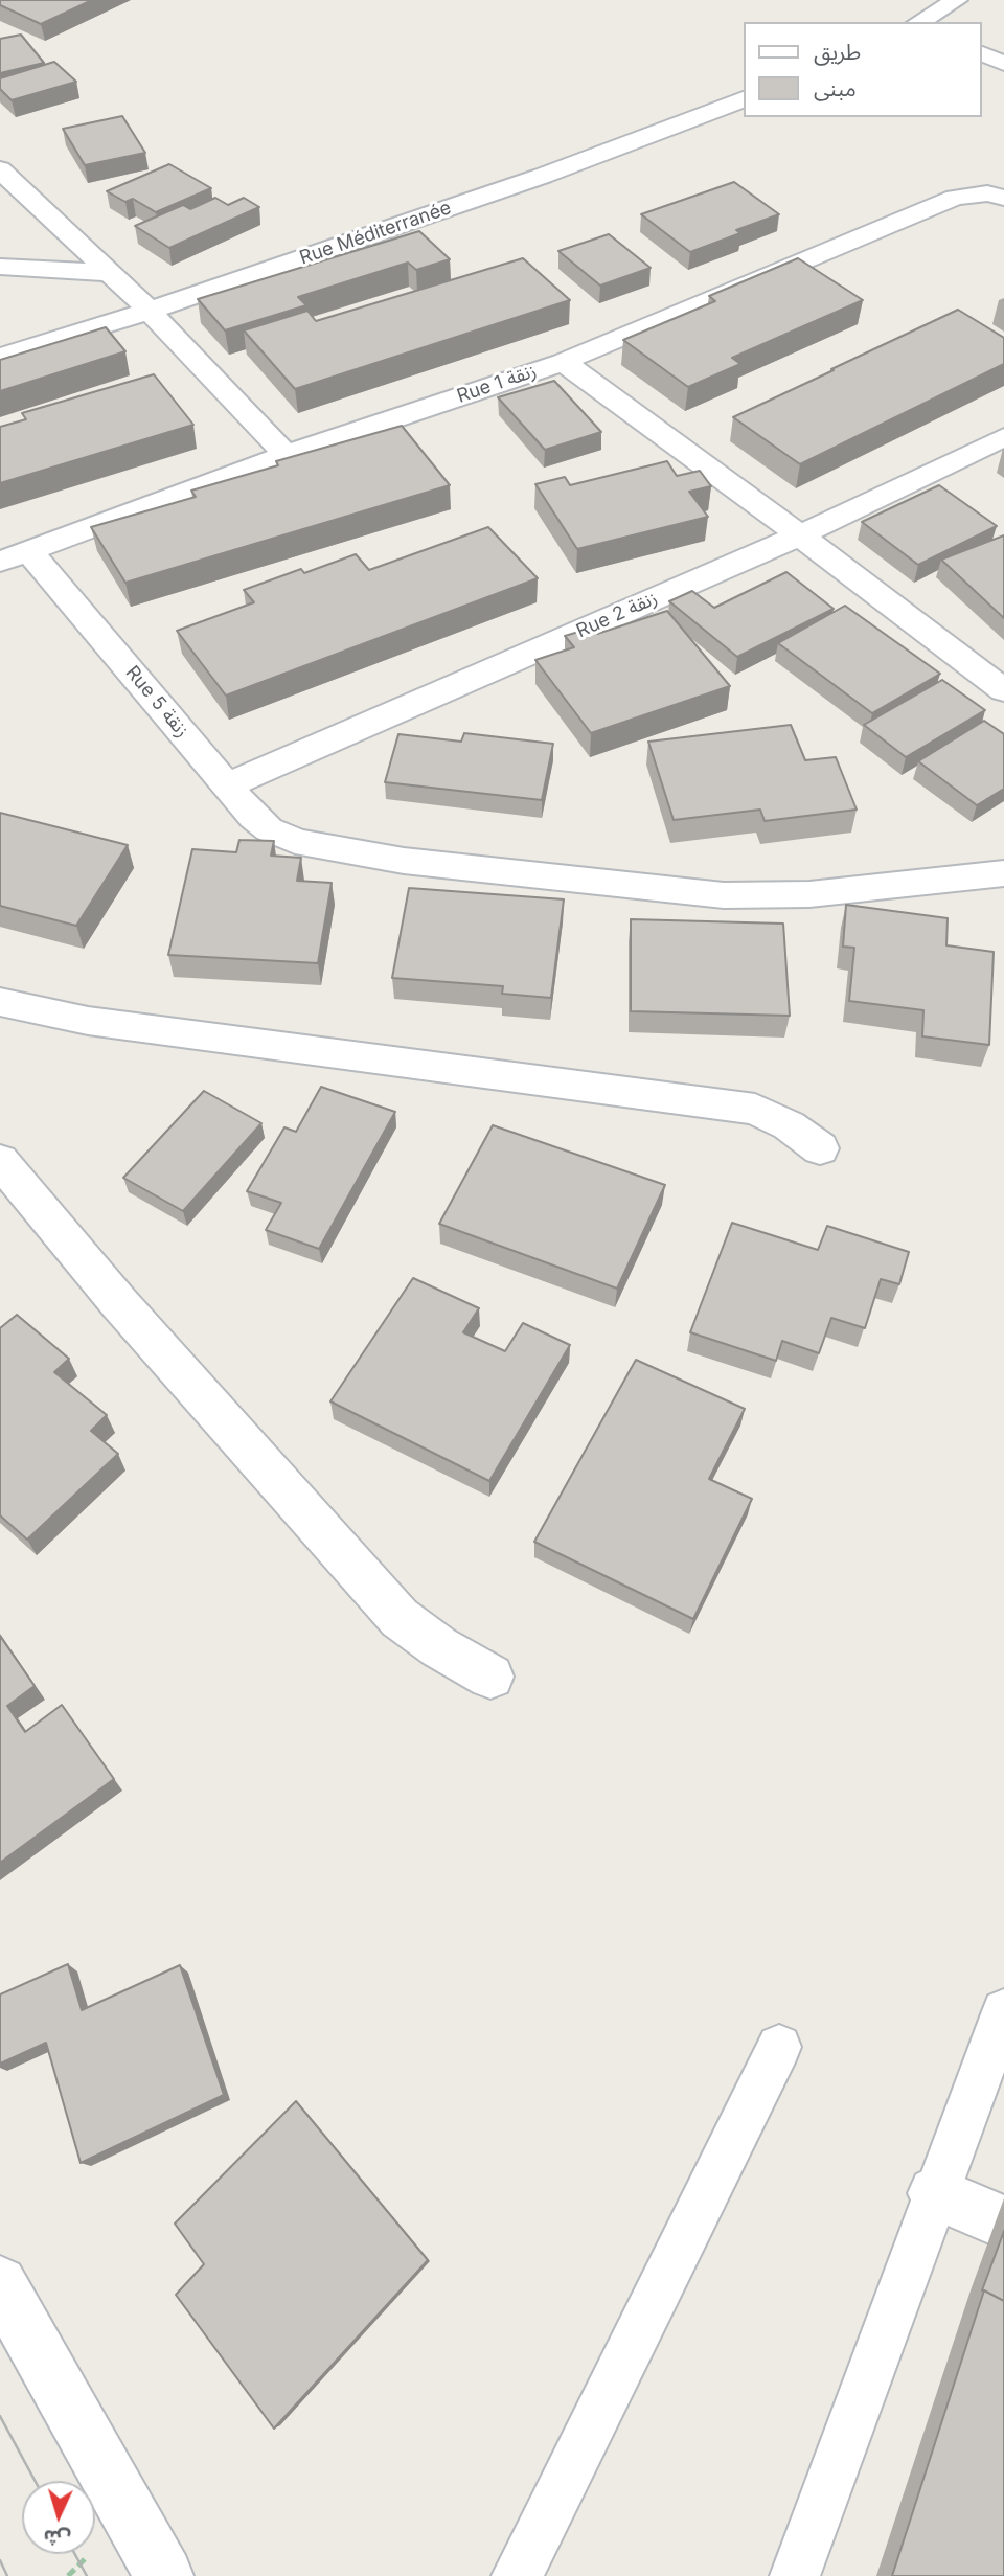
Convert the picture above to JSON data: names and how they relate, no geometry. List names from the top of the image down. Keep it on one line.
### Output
{"streets":{"street":["Rue Méditerranée","Rue 1 زنقة","Rue 2 زنقة","Rue 5 زنقة"]},"crossings":[["Rue 1 زنقة","Rue 5 زنقة"],["Rue 2 زنقة","Rue 5 زنقة"]],"legend":["طريق","مبنى"],"north":"bottom"}
